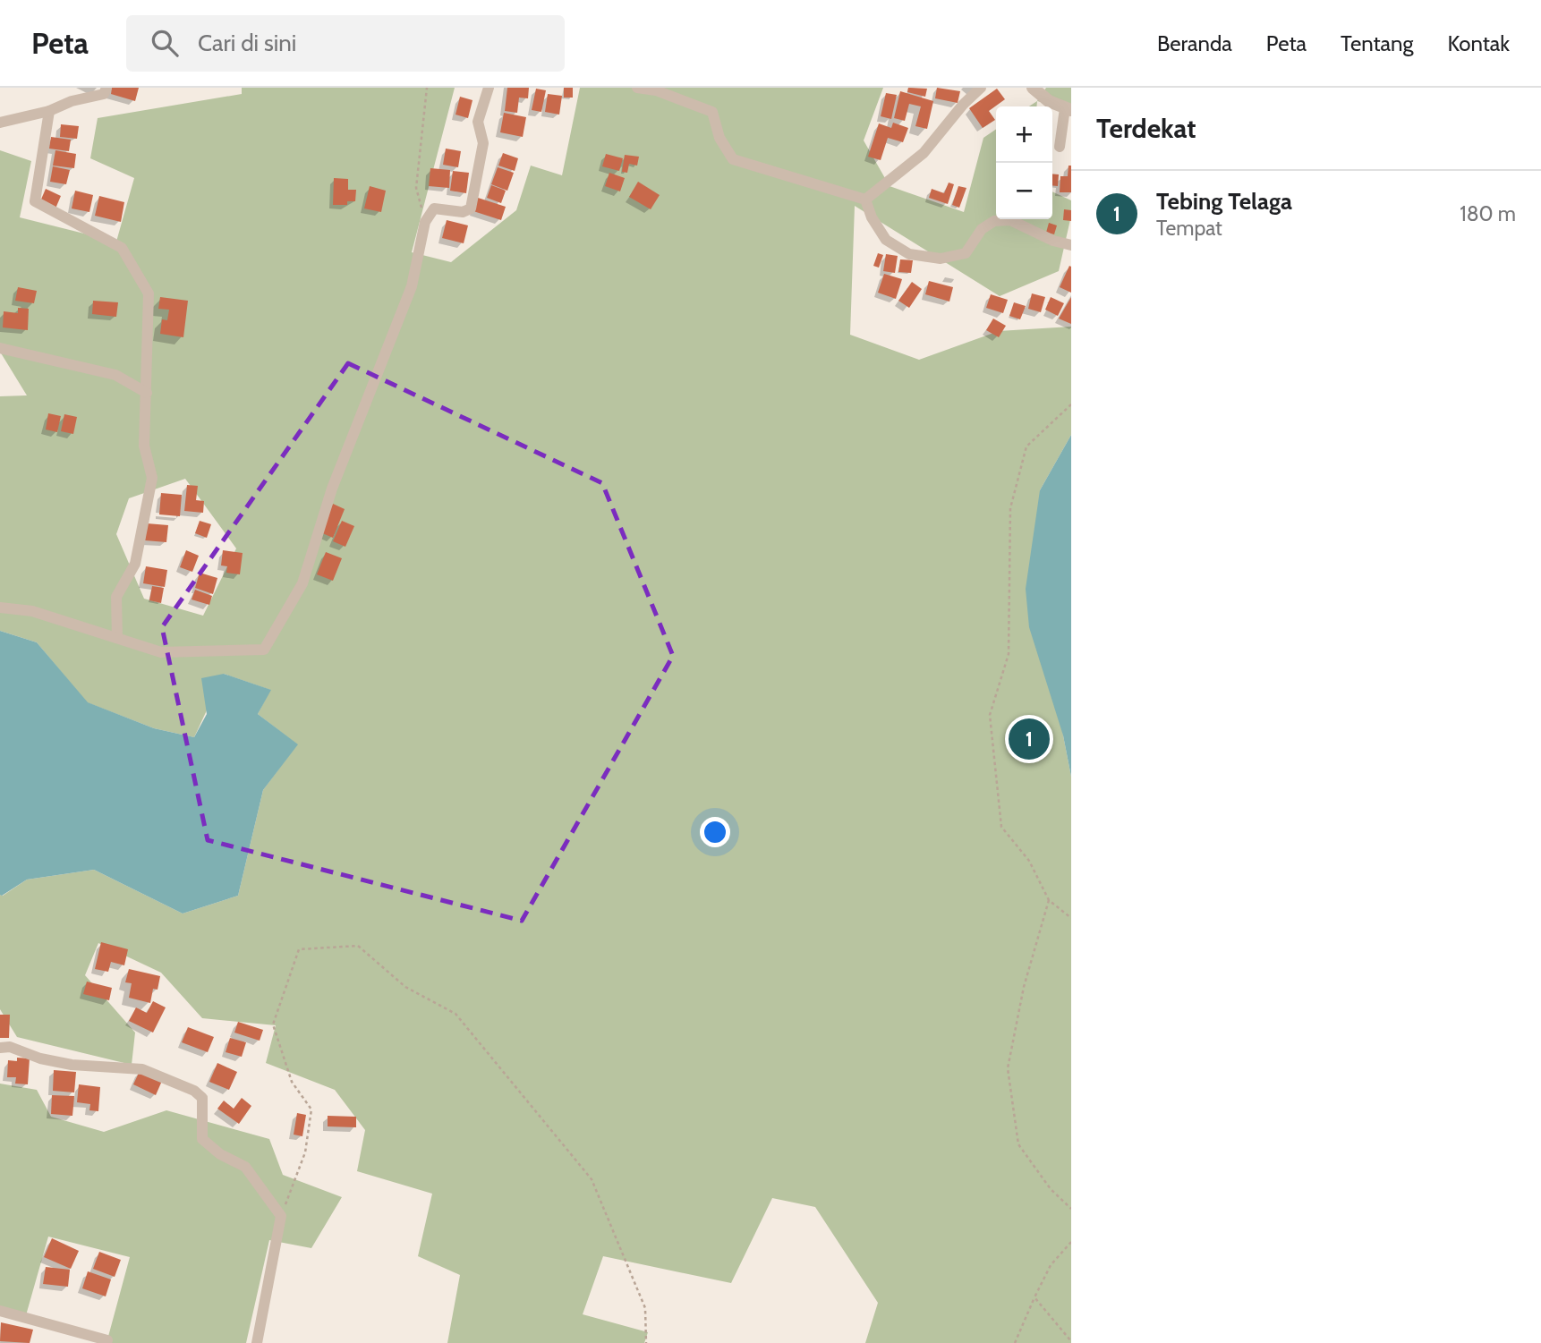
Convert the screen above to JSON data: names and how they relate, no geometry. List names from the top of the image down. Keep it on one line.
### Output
{"page":{"header":"Peta","search":"Cari di sini","nav":["Beranda","Peta","Tentang","Kontak"],"heading":"Terdekat","map_buttons":["+","−"],"list":[{"mark":"1","name":"Tebing Telaga","note":"Tempat","value":"180 m"}],"pins":"1"}}
